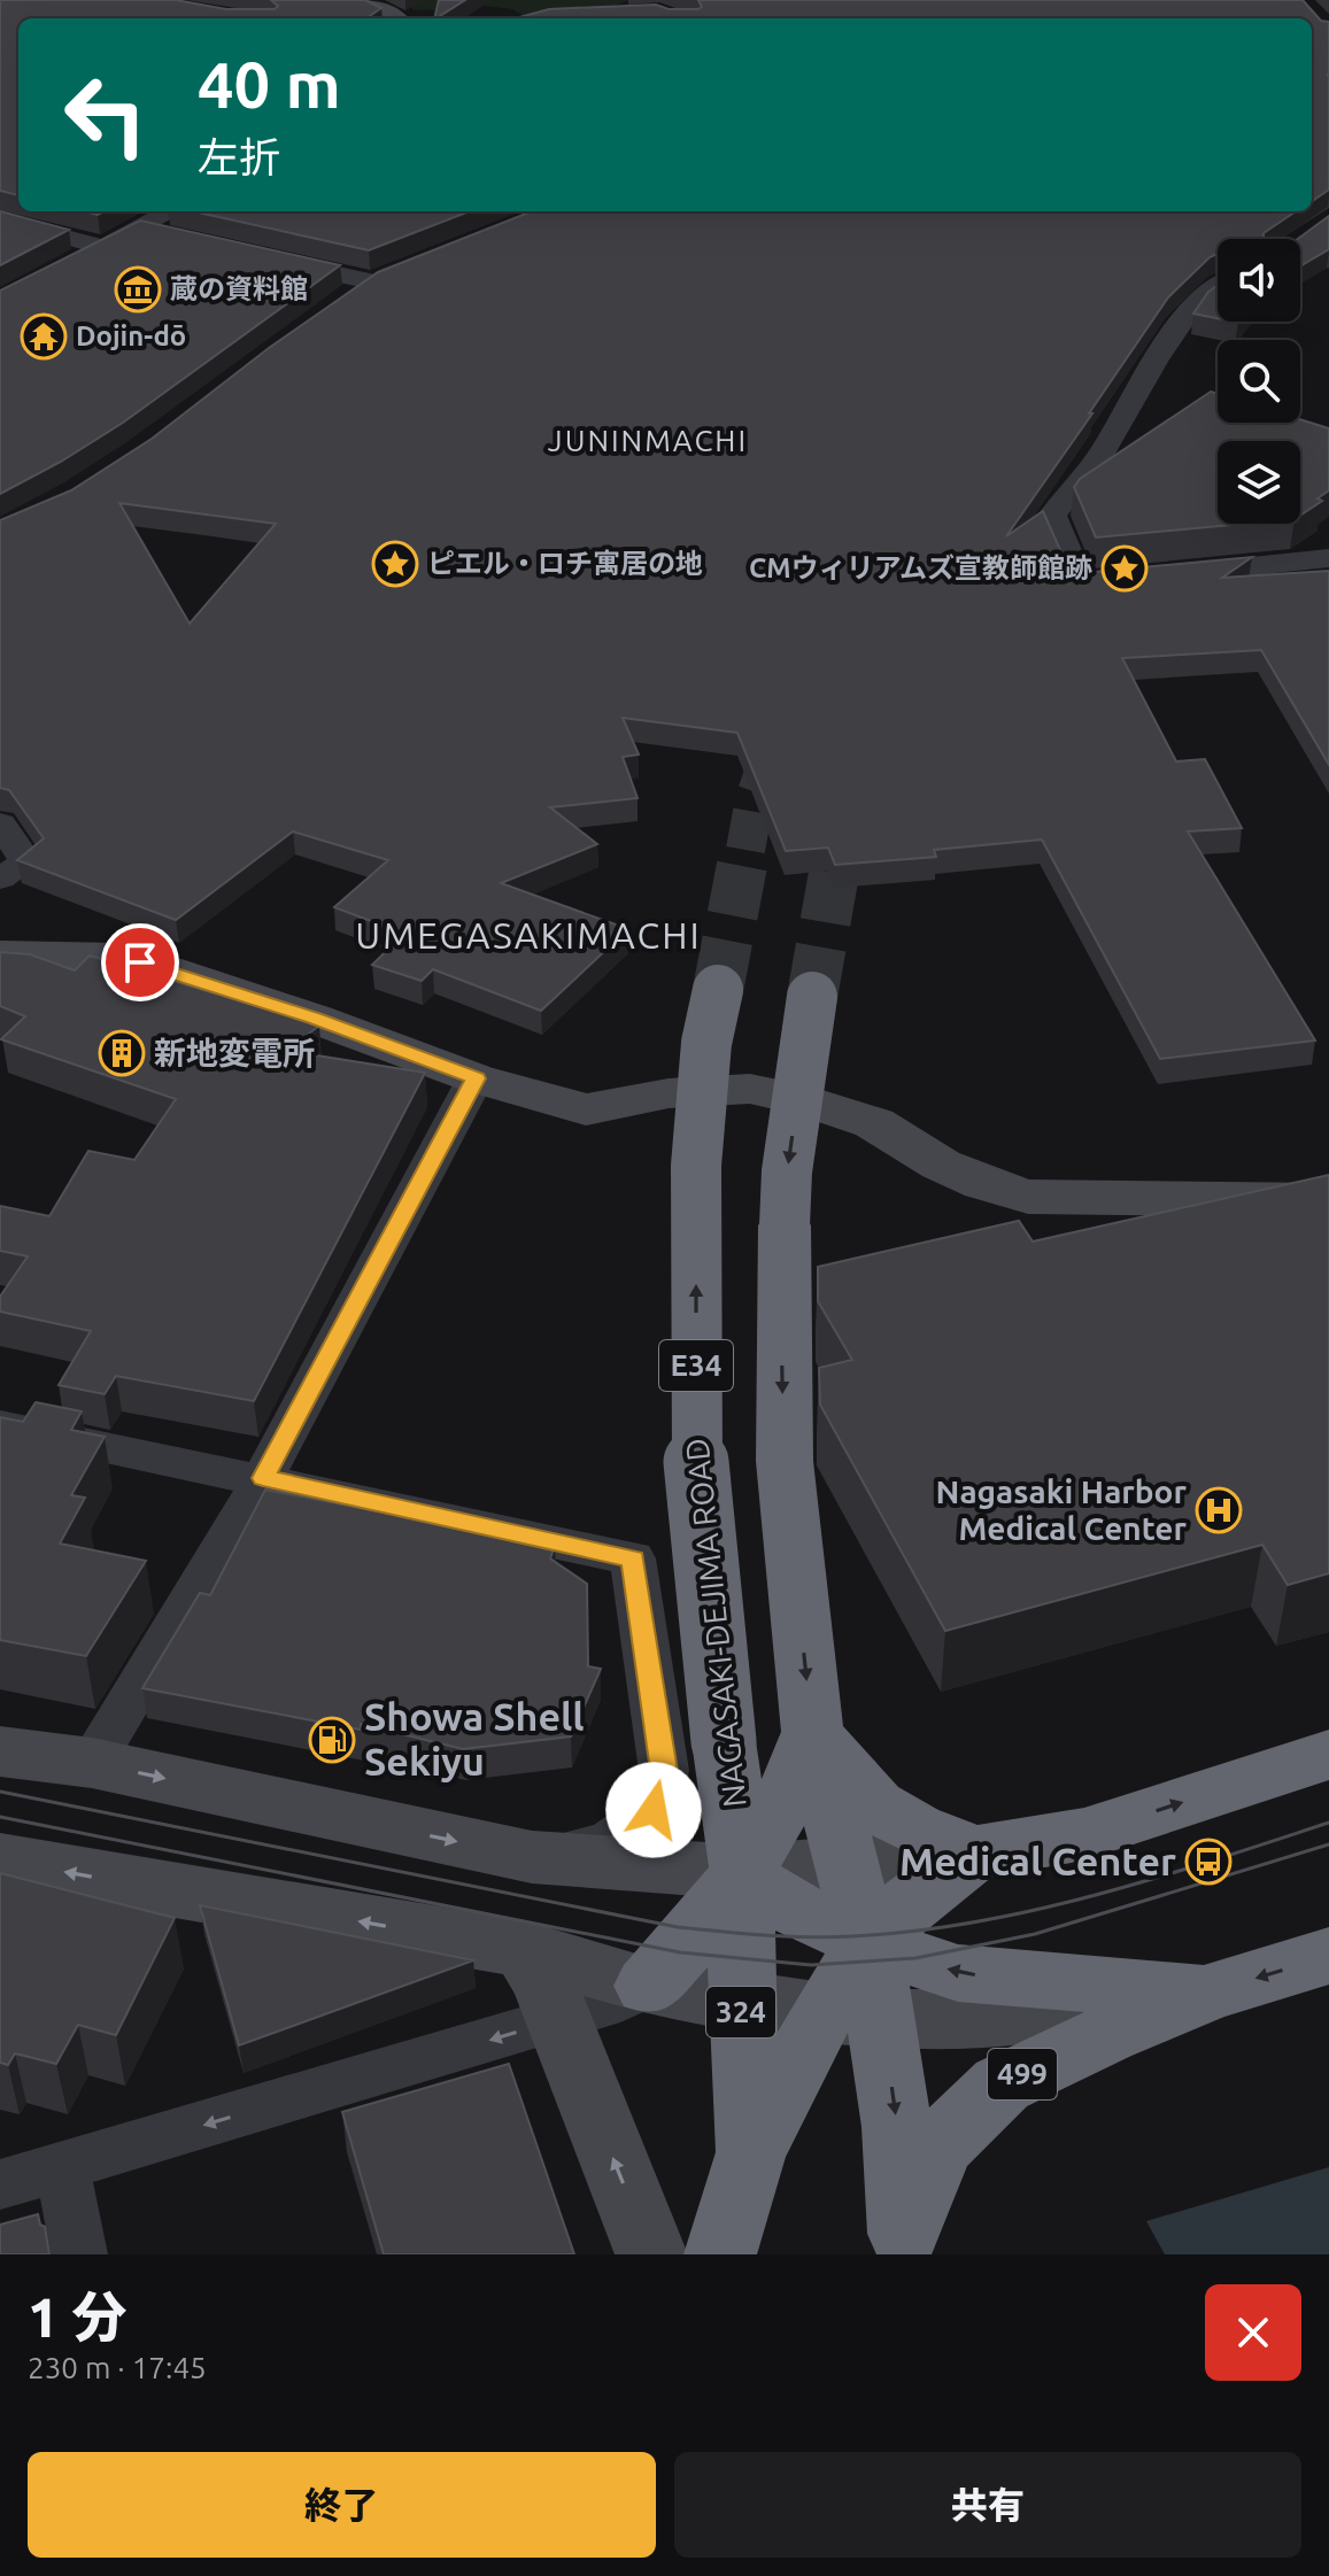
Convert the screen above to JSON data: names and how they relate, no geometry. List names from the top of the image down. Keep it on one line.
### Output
{"streets":{"highway":["E34","NAGASAKI-DEJIMA ROAD","324","499"]},"districts":["JUNINMACHI","UMEGASAKIMACHI"],"places":{"museum":["蔵の資料館"],"temple":["Dojin-dō"],"place":["ピエル・ロチ寓居の地","CMウィリアムズ宣教師館跡"],"building":["新地変電所"],"hospital":["Nagasaki Harbor Medical Center"],"fuel station":["Showa Shell Sekiyu"],"bus stop":["Medical Center"]},"page":{"turn":["40 m","左折"],"heading":["1 分","230 m · 17:45"],"buttons":["終了","共有"]}}
